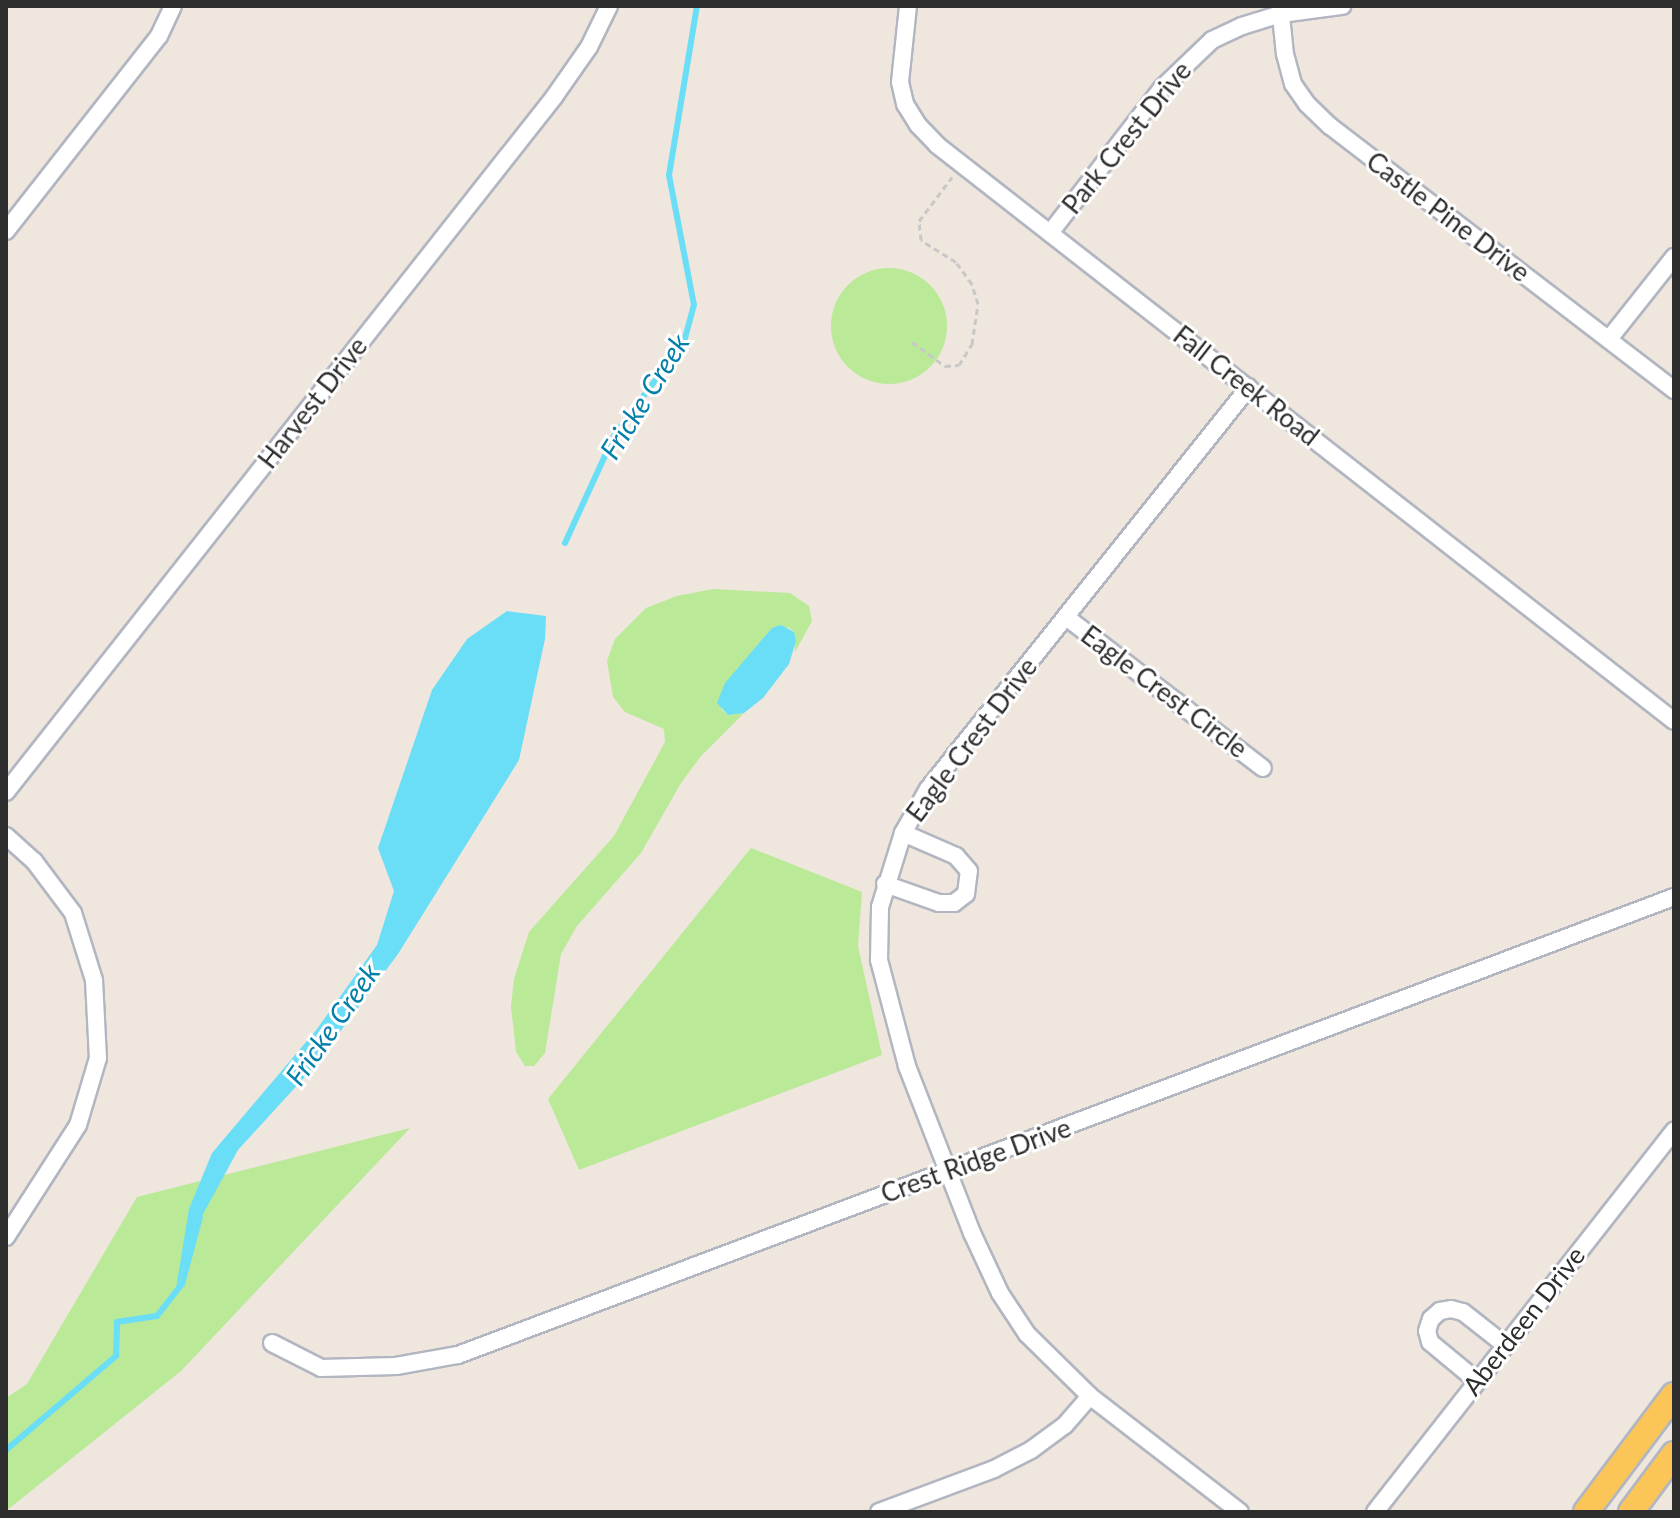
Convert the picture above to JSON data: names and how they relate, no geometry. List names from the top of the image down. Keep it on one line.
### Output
{"streets":{"street":["Park Crest Drive","Castle Pine Drive","Fall Creek Road","Harvest Drive","Eagle Crest Circle","Eagle Crest Drive","Crest Ridge Drive","Aberdeen Drive"]},"crossings":[["Park Crest Drive","Castle Pine Drive"],["Park Crest Drive","Fall Creek Road"],["Fall Creek Road","Eagle Crest Drive"],["Eagle Crest Circle","Eagle Crest Drive"],["Eagle Crest Drive","Crest Ridge Drive"]],"water":["Fricke Creek"]}
